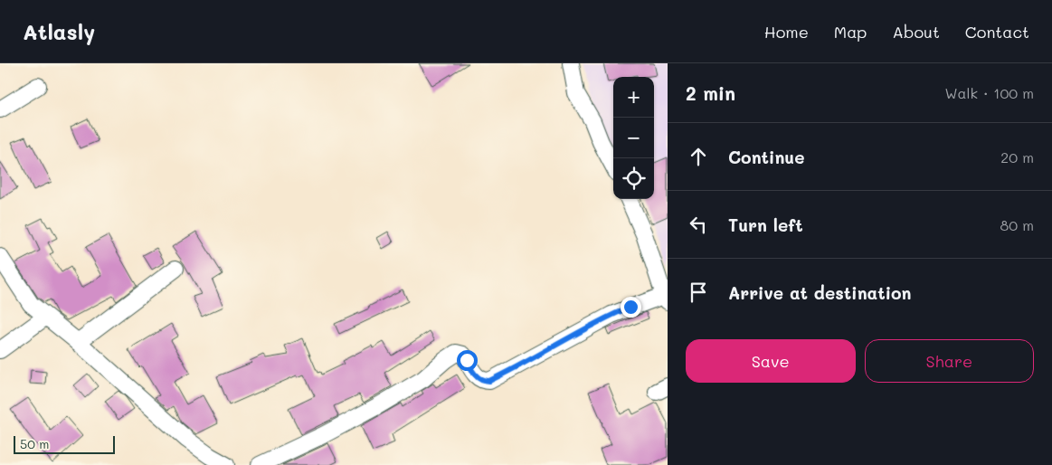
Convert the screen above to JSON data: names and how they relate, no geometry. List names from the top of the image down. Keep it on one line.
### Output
{"scale_bar":"50 m","page":{"header":"Atlasly","nav":["Home","Map","About","Contact"],"heading":["2 min","Walk · 100 m"],"map_buttons":["+","−"],"list":[["Continue","20 m"],["Turn left","80 m"],"Arrive at destination"],"buttons":["Save","Share"],"scale":"50 m"}}
